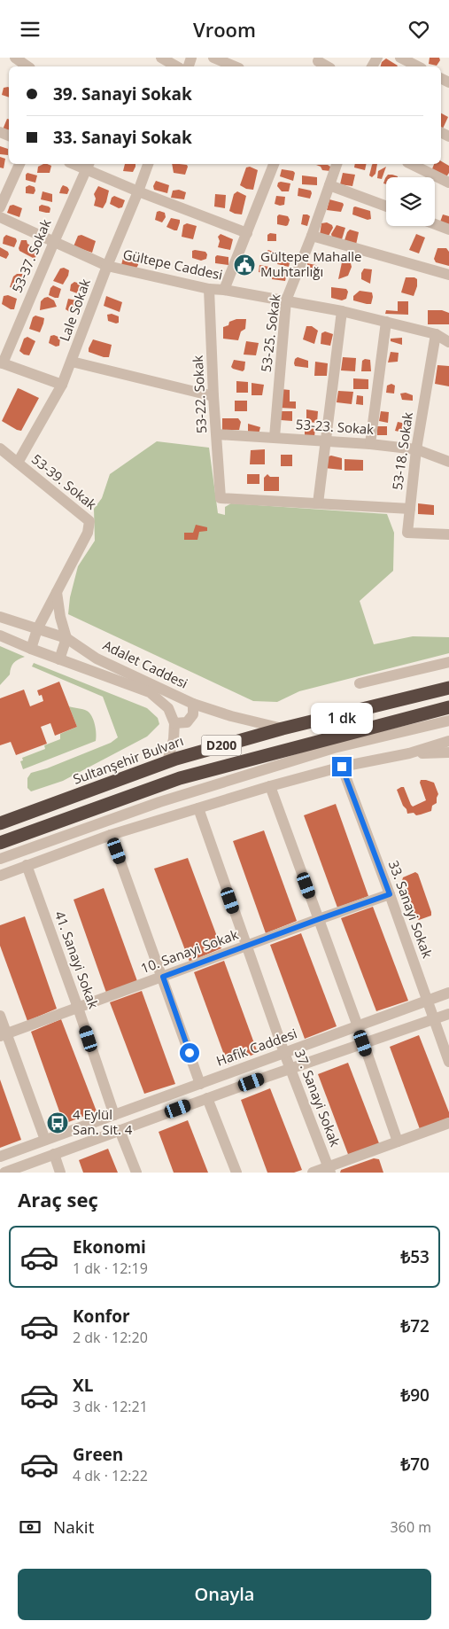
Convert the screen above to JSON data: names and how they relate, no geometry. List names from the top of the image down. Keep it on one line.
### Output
{"streets":{"highway":["D200","Sultanşehir Bulvarı"],"street":["53-37. Sokak","Gültepe Caddesi","Lale Sokak","53-25. Sokak","53-22. Sokak","53-23. Sokak","53-18. Sokak","53-39. Sokak","Adalet Caddesi","33. Sanayi Sokak","10. Sanayi Sokak","41. Sanayi Sokak","Hafik Caddesi","37. Sanayi Sokak"]},"crossings":[["53-37. Sokak","Gültepe Caddesi"],["Gültepe Caddesi","Lale Sokak"],["Gültepe Caddesi","53-25. Sokak"],["Gültepe Caddesi","53-22. Sokak"],["Gültepe Caddesi","53-18. Sokak"],["Lale Sokak","53-39. Sokak"],["53-25. Sokak","53-23. Sokak"],["53-22. Sokak","53-23. Sokak"],["53-23. Sokak","53-18. Sokak"],["53-39. Sokak","Adalet Caddesi"],["Adalet Caddesi","Sultanşehir Bulvarı"],["33. Sanayi Sokak","10. Sanayi Sokak"],["33. Sanayi Sokak","Hafik Caddesi"],["10. Sanayi Sokak","41. Sanayi Sokak"],["10. Sanayi Sokak","37. Sanayi Sokak"],["41. Sanayi Sokak","Hafik Caddesi"],["Hafik Caddesi","37. Sanayi Sokak"]],"places":{"public building":["Gültepe Mahalle Muhtarlığı"],"bus stop":["4 Eylül San. Sit. 4"]},"page":{"header":"Vroom","banner":["39. Sanayi Sokak","33. Sanayi Sokak"],"bubble":"1 dk","heading":"Araç seç","list":[{"name":"Ekonomi","note":"1 dk · 12:19","value":"₺53"},{"name":"Konfor","note":"2 dk · 12:20","value":"₺72"},{"name":"XL","note":"3 dk · 12:21","value":"₺90"},{"name":"Green","note":"4 dk · 12:22","value":"₺70"}],"pay":["Nakit","360 m"],"buttons":"Onayla"}}
